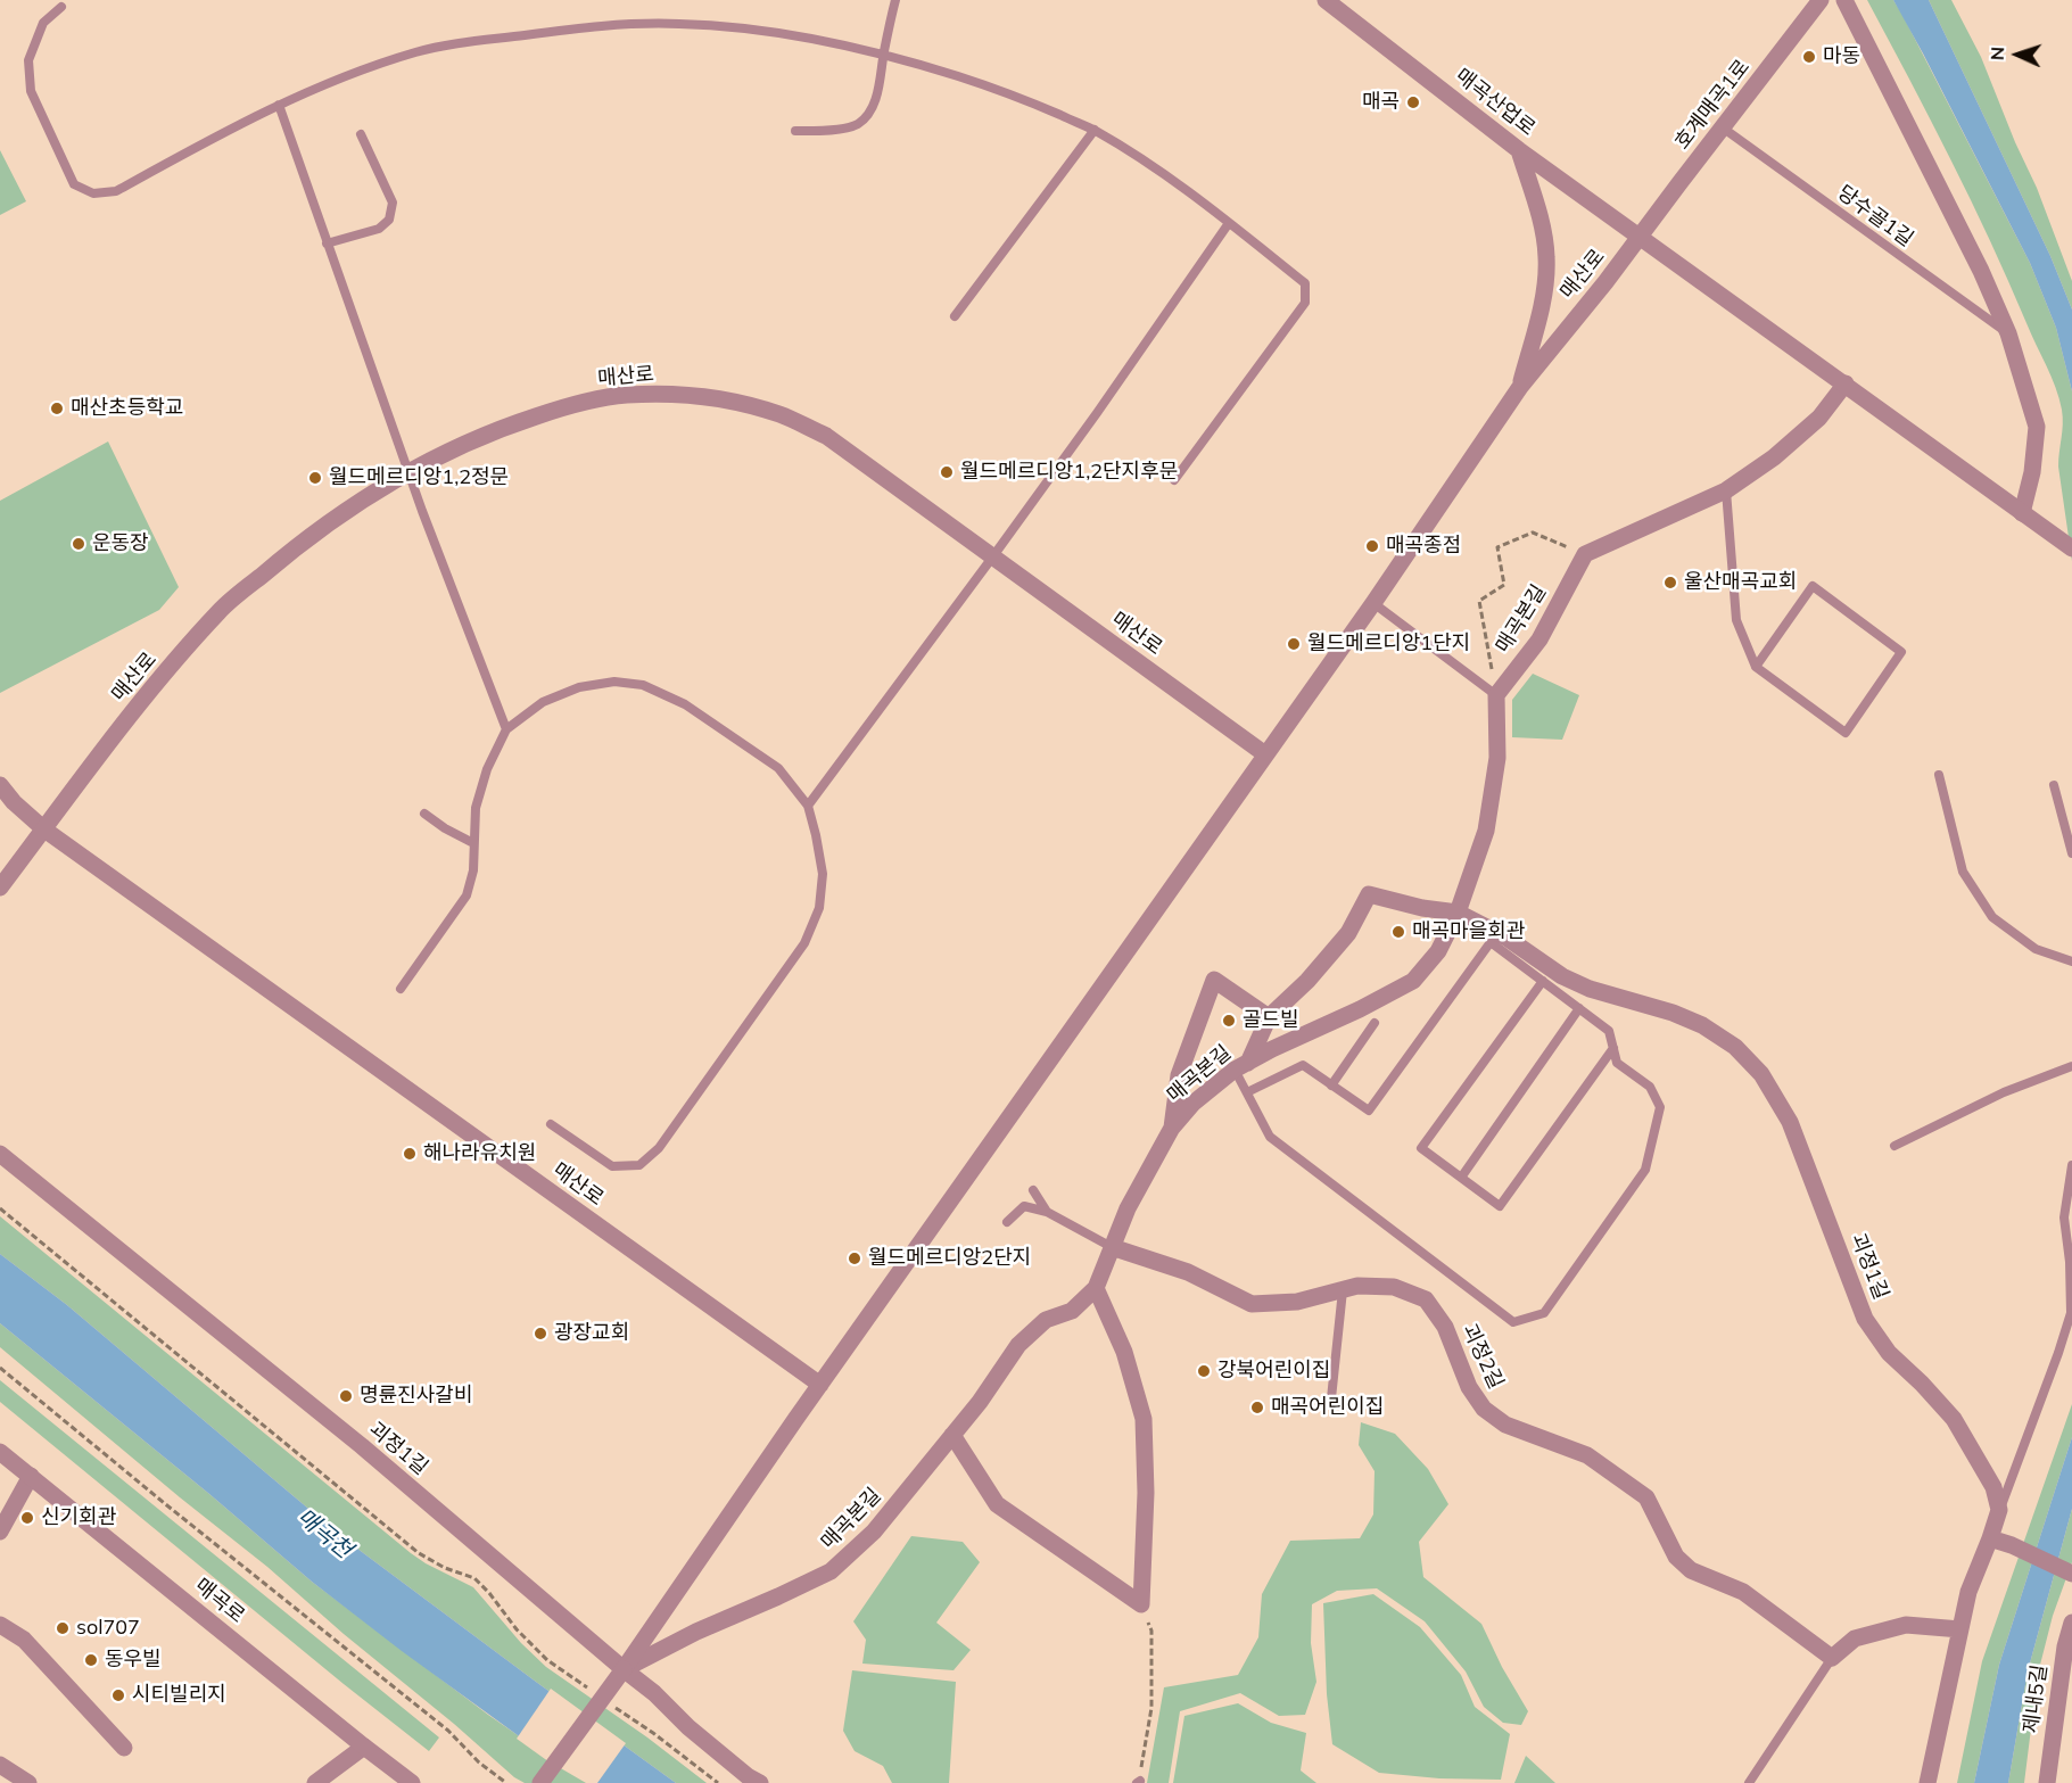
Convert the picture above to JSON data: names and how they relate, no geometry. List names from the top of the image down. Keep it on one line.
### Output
{"streets":{"street":["매곡산업로","호계매곡1로","매산로","매곡본길","괴정1길","괴정2길","매곡로","제내5길"],"lane":["당수골1길"]},"crossings":[["매곡산업로","호계매곡1로"],["매곡산업로","매산로"],["호계매곡1로","당수골1길"],["호계매곡1로","매산로"],["매산로","매곡본길"],["매산로","괴정1길"],["매곡본길","괴정1길"],["매곡본길","괴정2길"]],"water":["매곡천"],"places":["마동","매곡","매산초등학교","월드메르디앙1,2단지후문","월드메르디앙1,2정문","운동장","매곡종점","울산매곡교회","월드메르디앙1단지","매곡마을회관","골드빌","해나라유치원","월드메르디앙2단지","광장교회","강북어린이집","명륜진사갈비","매곡어린이집","신기회관","sol707","동우빌","시티빌리지"],"north":"left"}
